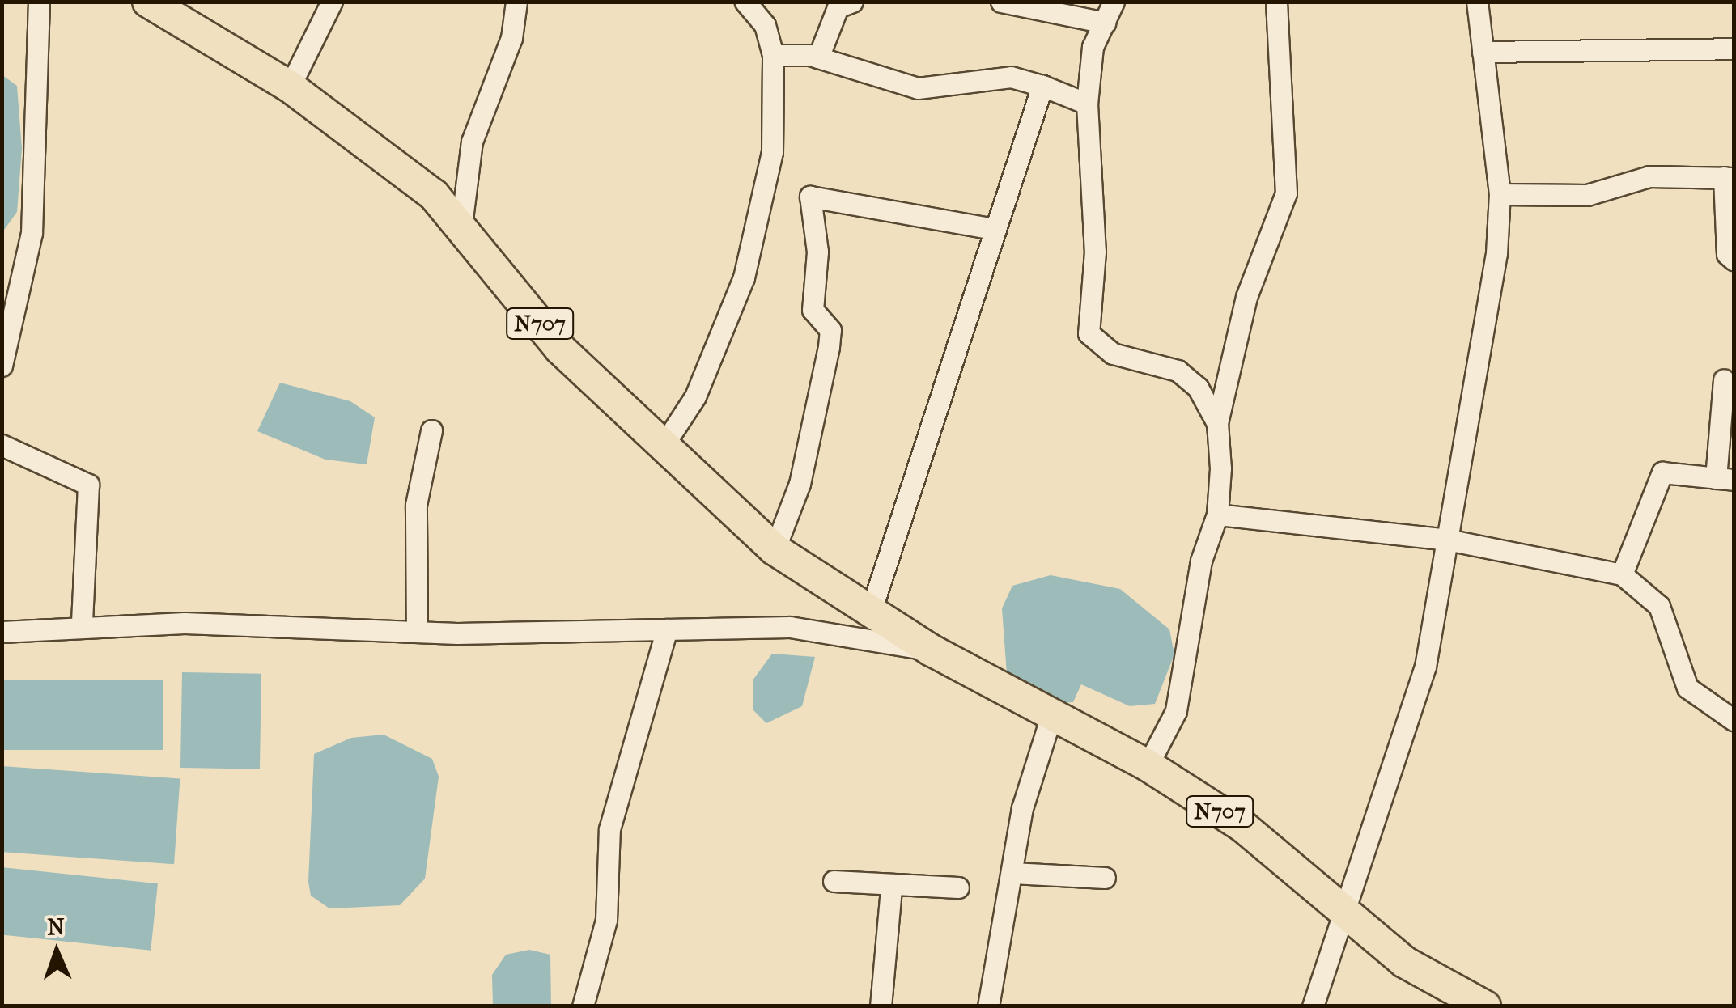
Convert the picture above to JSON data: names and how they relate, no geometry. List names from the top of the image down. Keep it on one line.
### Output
{"streets":{"highway":["N707"]},"north":"top"}
